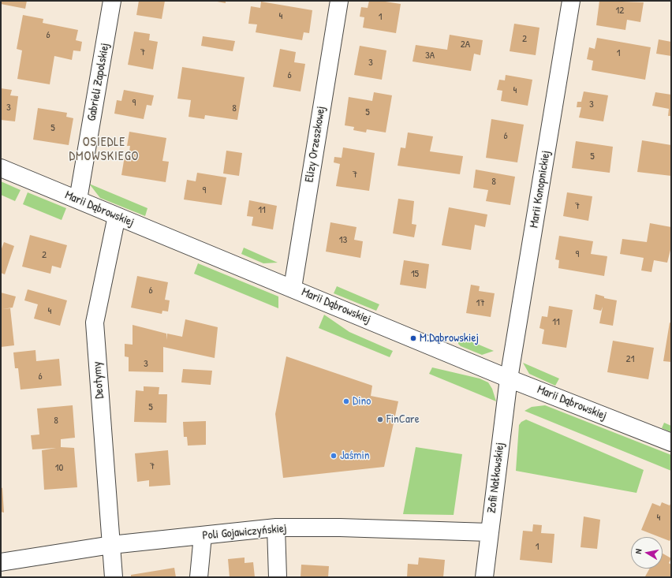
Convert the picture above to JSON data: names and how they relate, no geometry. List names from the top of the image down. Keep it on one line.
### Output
{"streets":{"street":["Gabrieli Zapolskiej","Elizy Orzeszkowej","Marii Konopnickiej","Marii Dąbrowskiej","Deotymy","Zofii Nałkowskiej","Poli Gojawiczyńskiej"]},"crossings":[["Gabrieli Zapolskiej","Marii Dąbrowskiej"],["Elizy Orzeszkowej","Marii Dąbrowskiej"],["Marii Konopnickiej","Marii Dąbrowskiej"],["Marii Konopnickiej","Zofii Nałkowskiej"],["Marii Dąbrowskiej","Deotymy"],["Marii Dąbrowskiej","Zofii Nałkowskiej"],["Deotymy","Poli Gojawiczyńskiej"],["Zofii Nałkowskiej","Poli Gojawiczyńskiej"]],"districts":["OSIEDLE DMOWSKIEGO"],"places":["M.Dąbrowskiej","Dino","FinCare","Jaśmin"],"house_numbers":["12","4","1","6","2","2A","7","1","3A","3","6","4","9","3","3","8","5","5","6","5","7","8","9","7","11","13","9","2","15","6","17","4","11","21","3","6","5","8","7","10","4","1"],"north":"left"}
